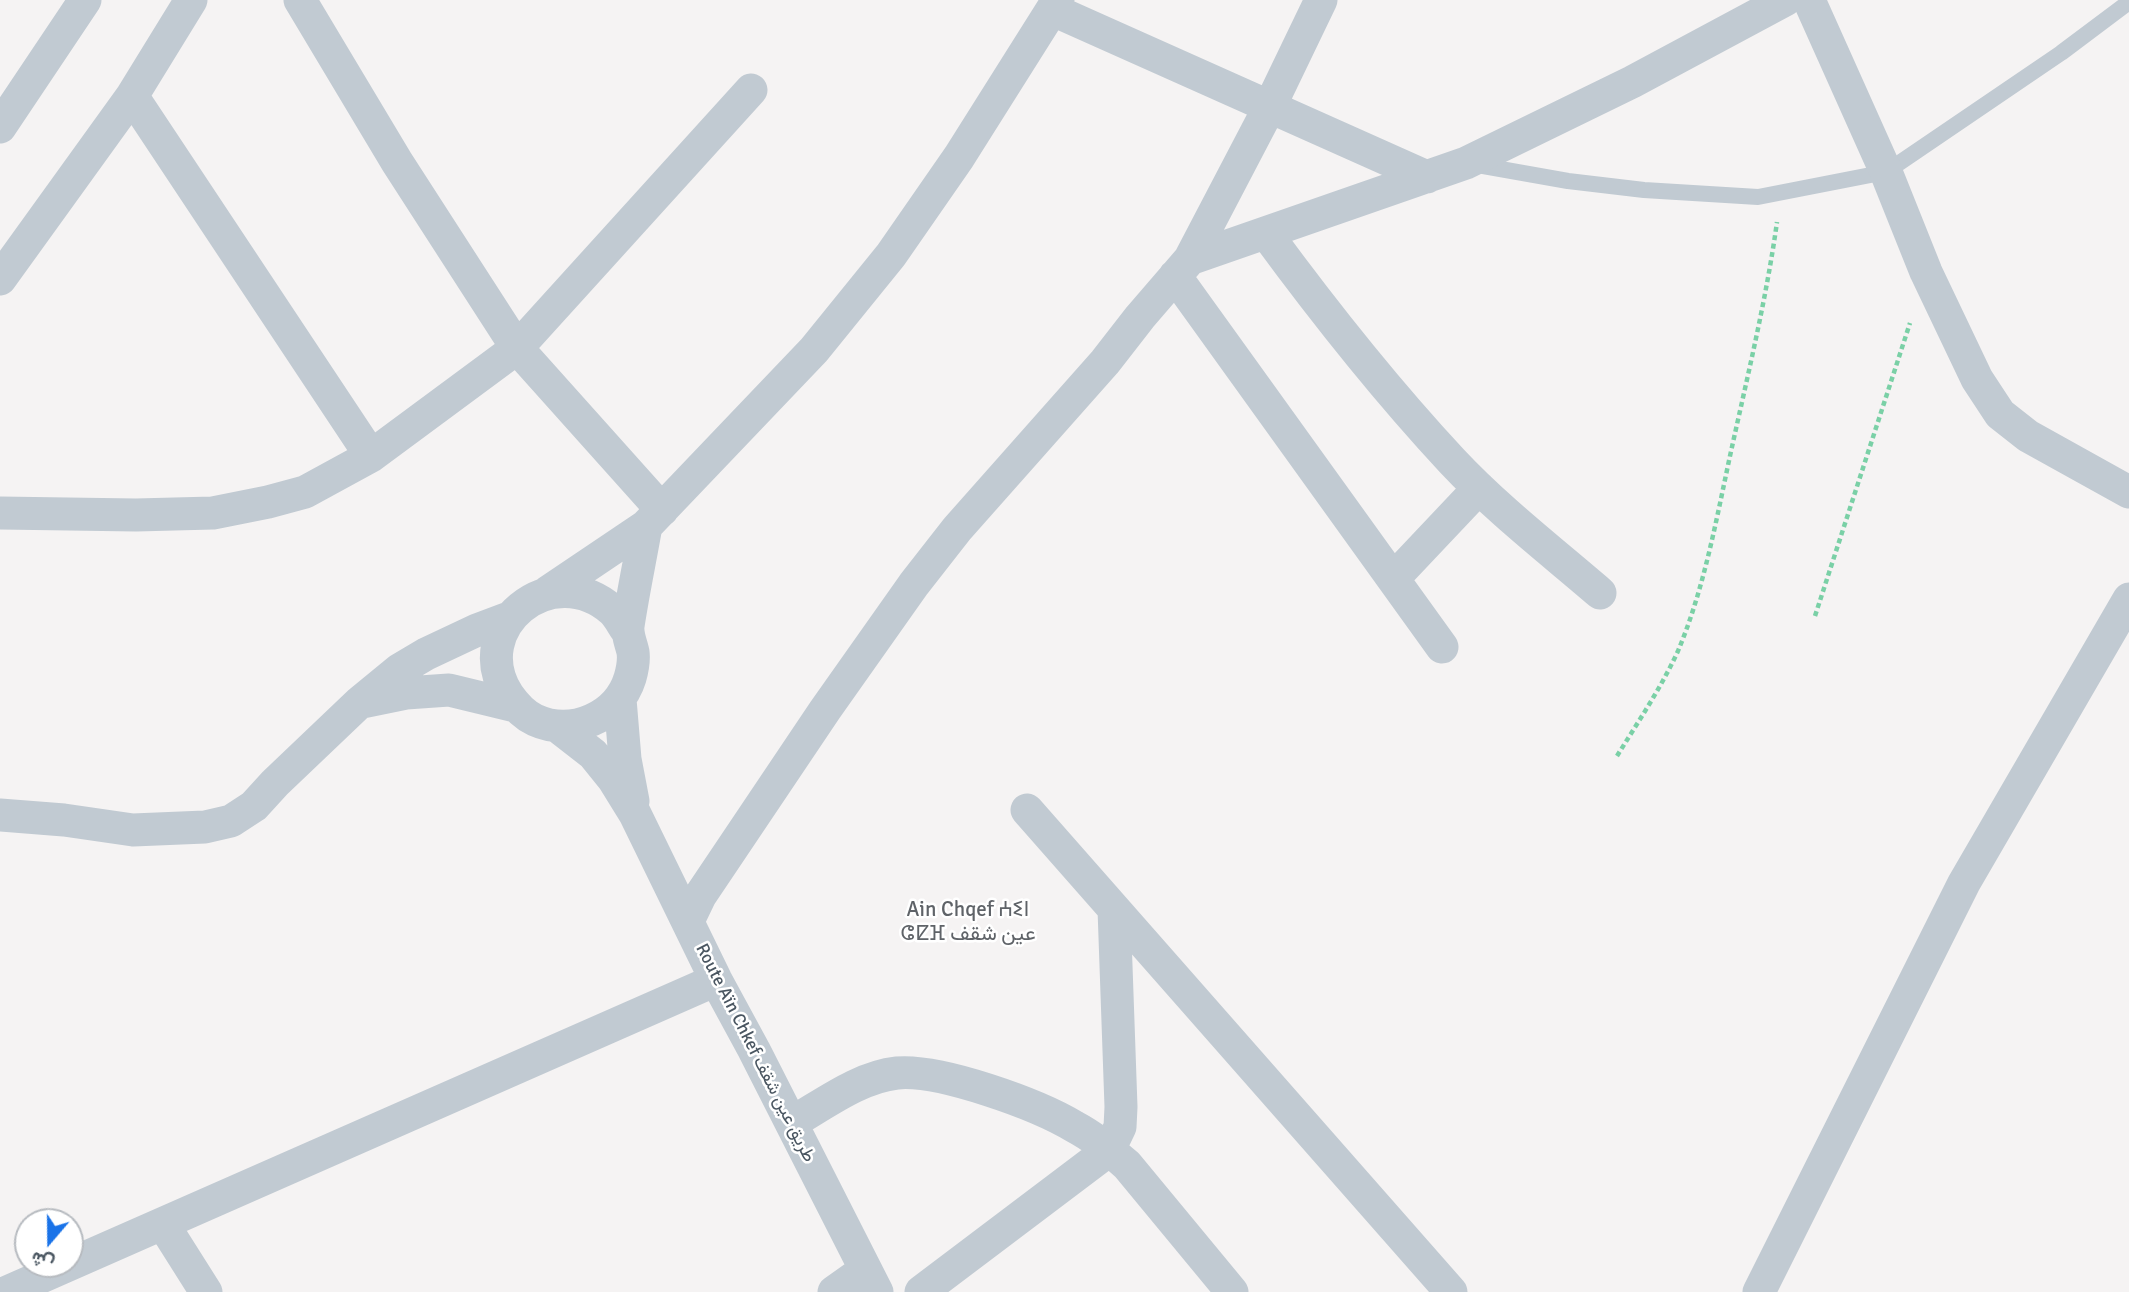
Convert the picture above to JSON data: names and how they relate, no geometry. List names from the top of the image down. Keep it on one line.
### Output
{"streets":{"street":["Route Aïn Chkef طريق عين شقف"]},"districts":["Ain Chqef ⵄⵉⵏ ⵛⵇⴼ عين شقف"],"north":"bottom"}
